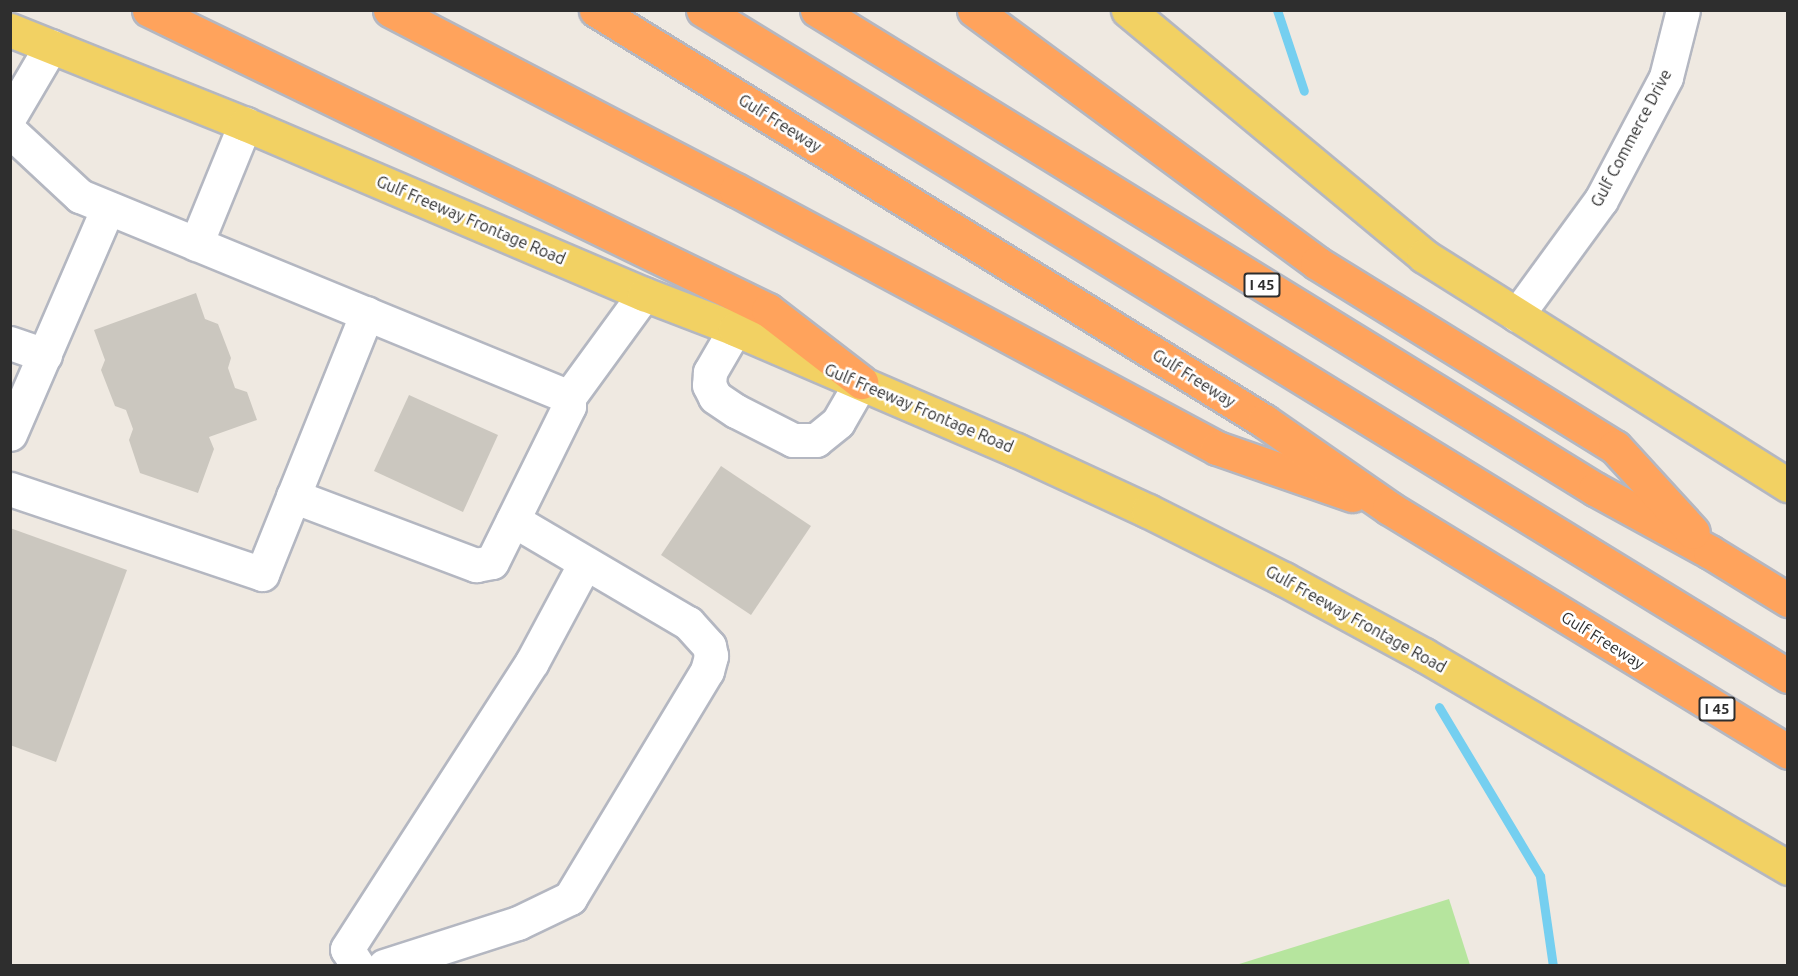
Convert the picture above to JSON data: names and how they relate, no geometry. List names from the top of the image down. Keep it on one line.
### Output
{"streets":{"highway":["Gulf Freeway","I 45"],"main road":["Gulf Freeway Frontage Road"],"street":["Gulf Commerce Drive"]}}
